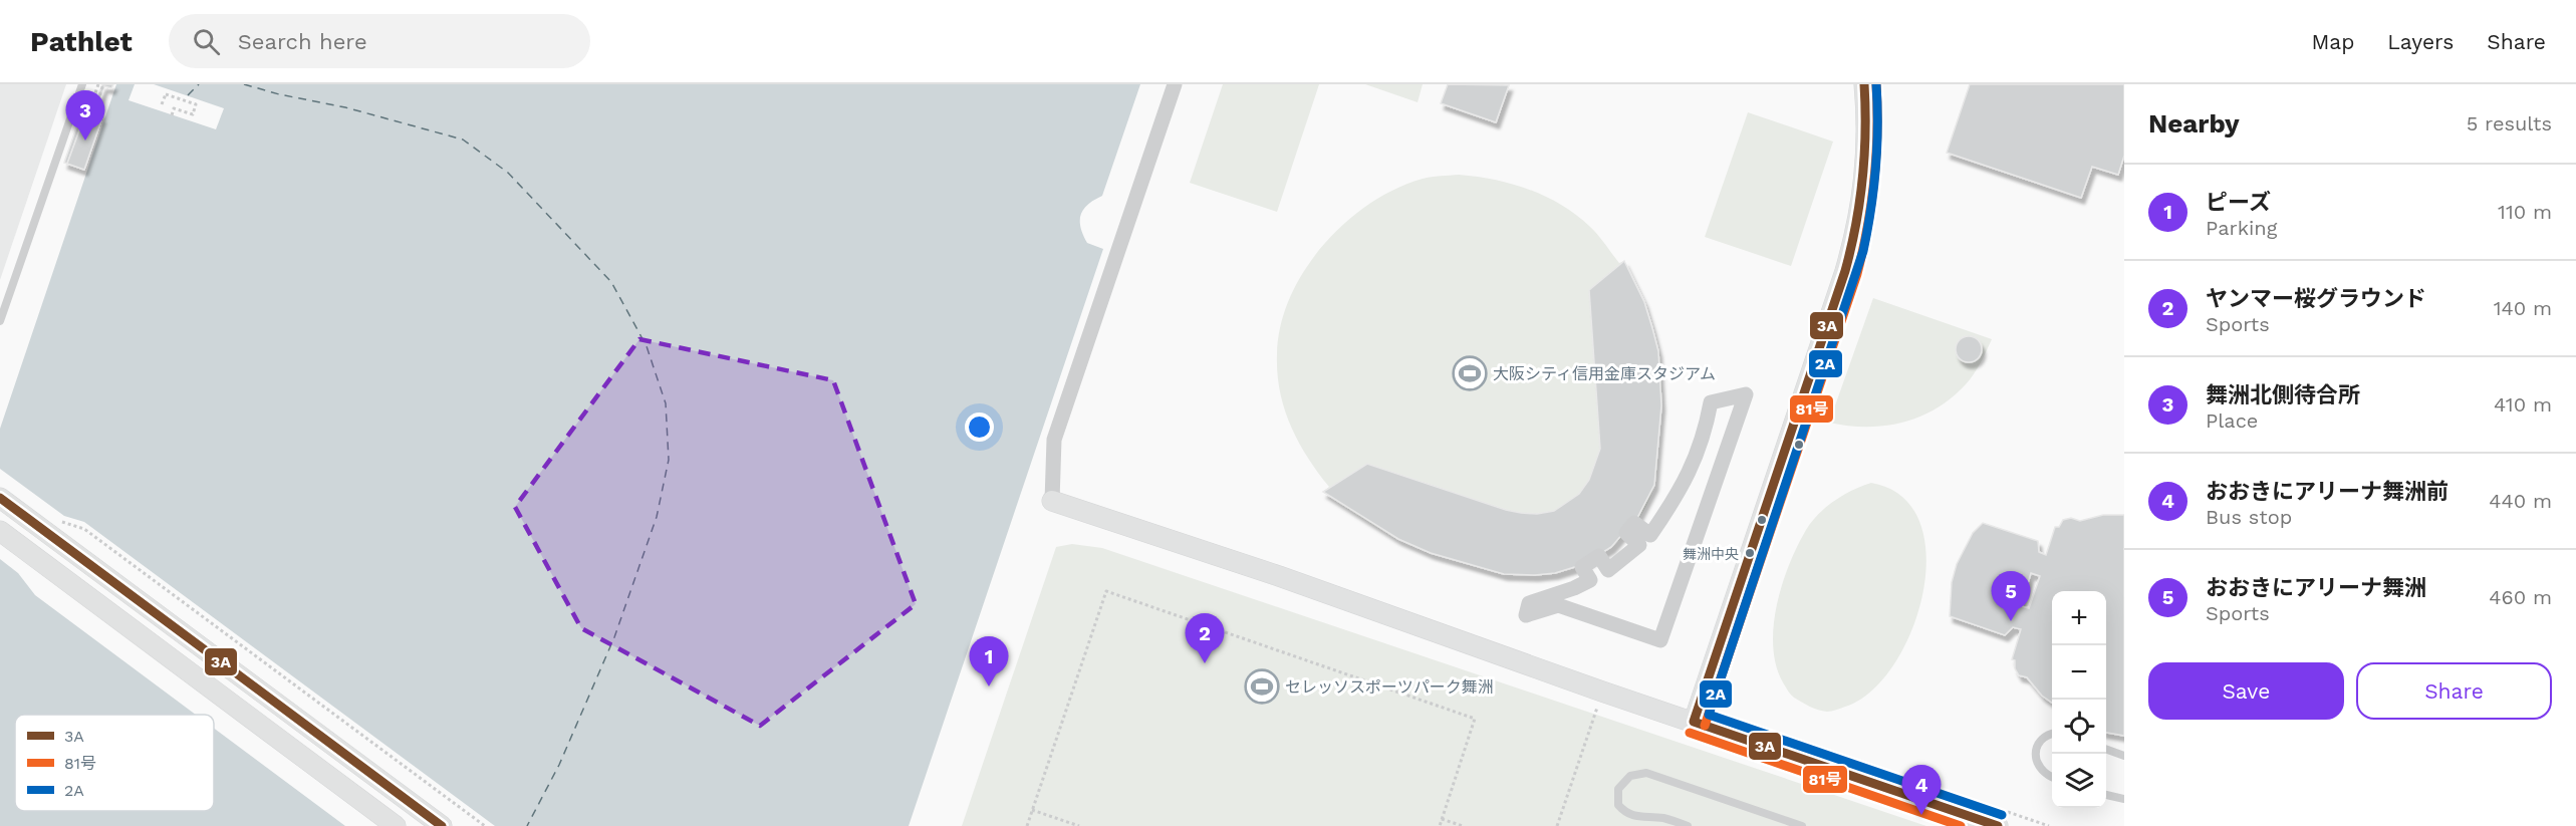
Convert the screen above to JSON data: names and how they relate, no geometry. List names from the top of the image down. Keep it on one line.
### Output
{"places":{"sports":["大阪シティ信用金庫スタジアム","セレッソスポーツパーク舞洲"],"other":["舞洲中央"]},"lines":["transit line 3A","transit line 81号","transit line 2A"],"legend":["3A","81号","2A"],"page":{"header":"Pathlet","search":"Search here","nav":["Map","Layers","Share"],"heading":["Nearby","5 results"],"pins":["3","5","2","1","4"],"list":[{"mark":"1","name":"ピーズ","note":"Parking","value":"110 m"},{"mark":"2","name":"ヤンマー桜グラウンド","note":"Sports","value":"140 m"},{"mark":"3","name":"舞洲北側待合所","note":"Place","value":"410 m"},{"mark":"4","name":"おおきにアリーナ舞洲前","note":"Bus stop","value":"440 m"},{"mark":"5","name":"おおきにアリーナ舞洲","note":"Sports","value":"460 m"}],"map_buttons":["+","−"],"buttons":["Save","Share"]}}
